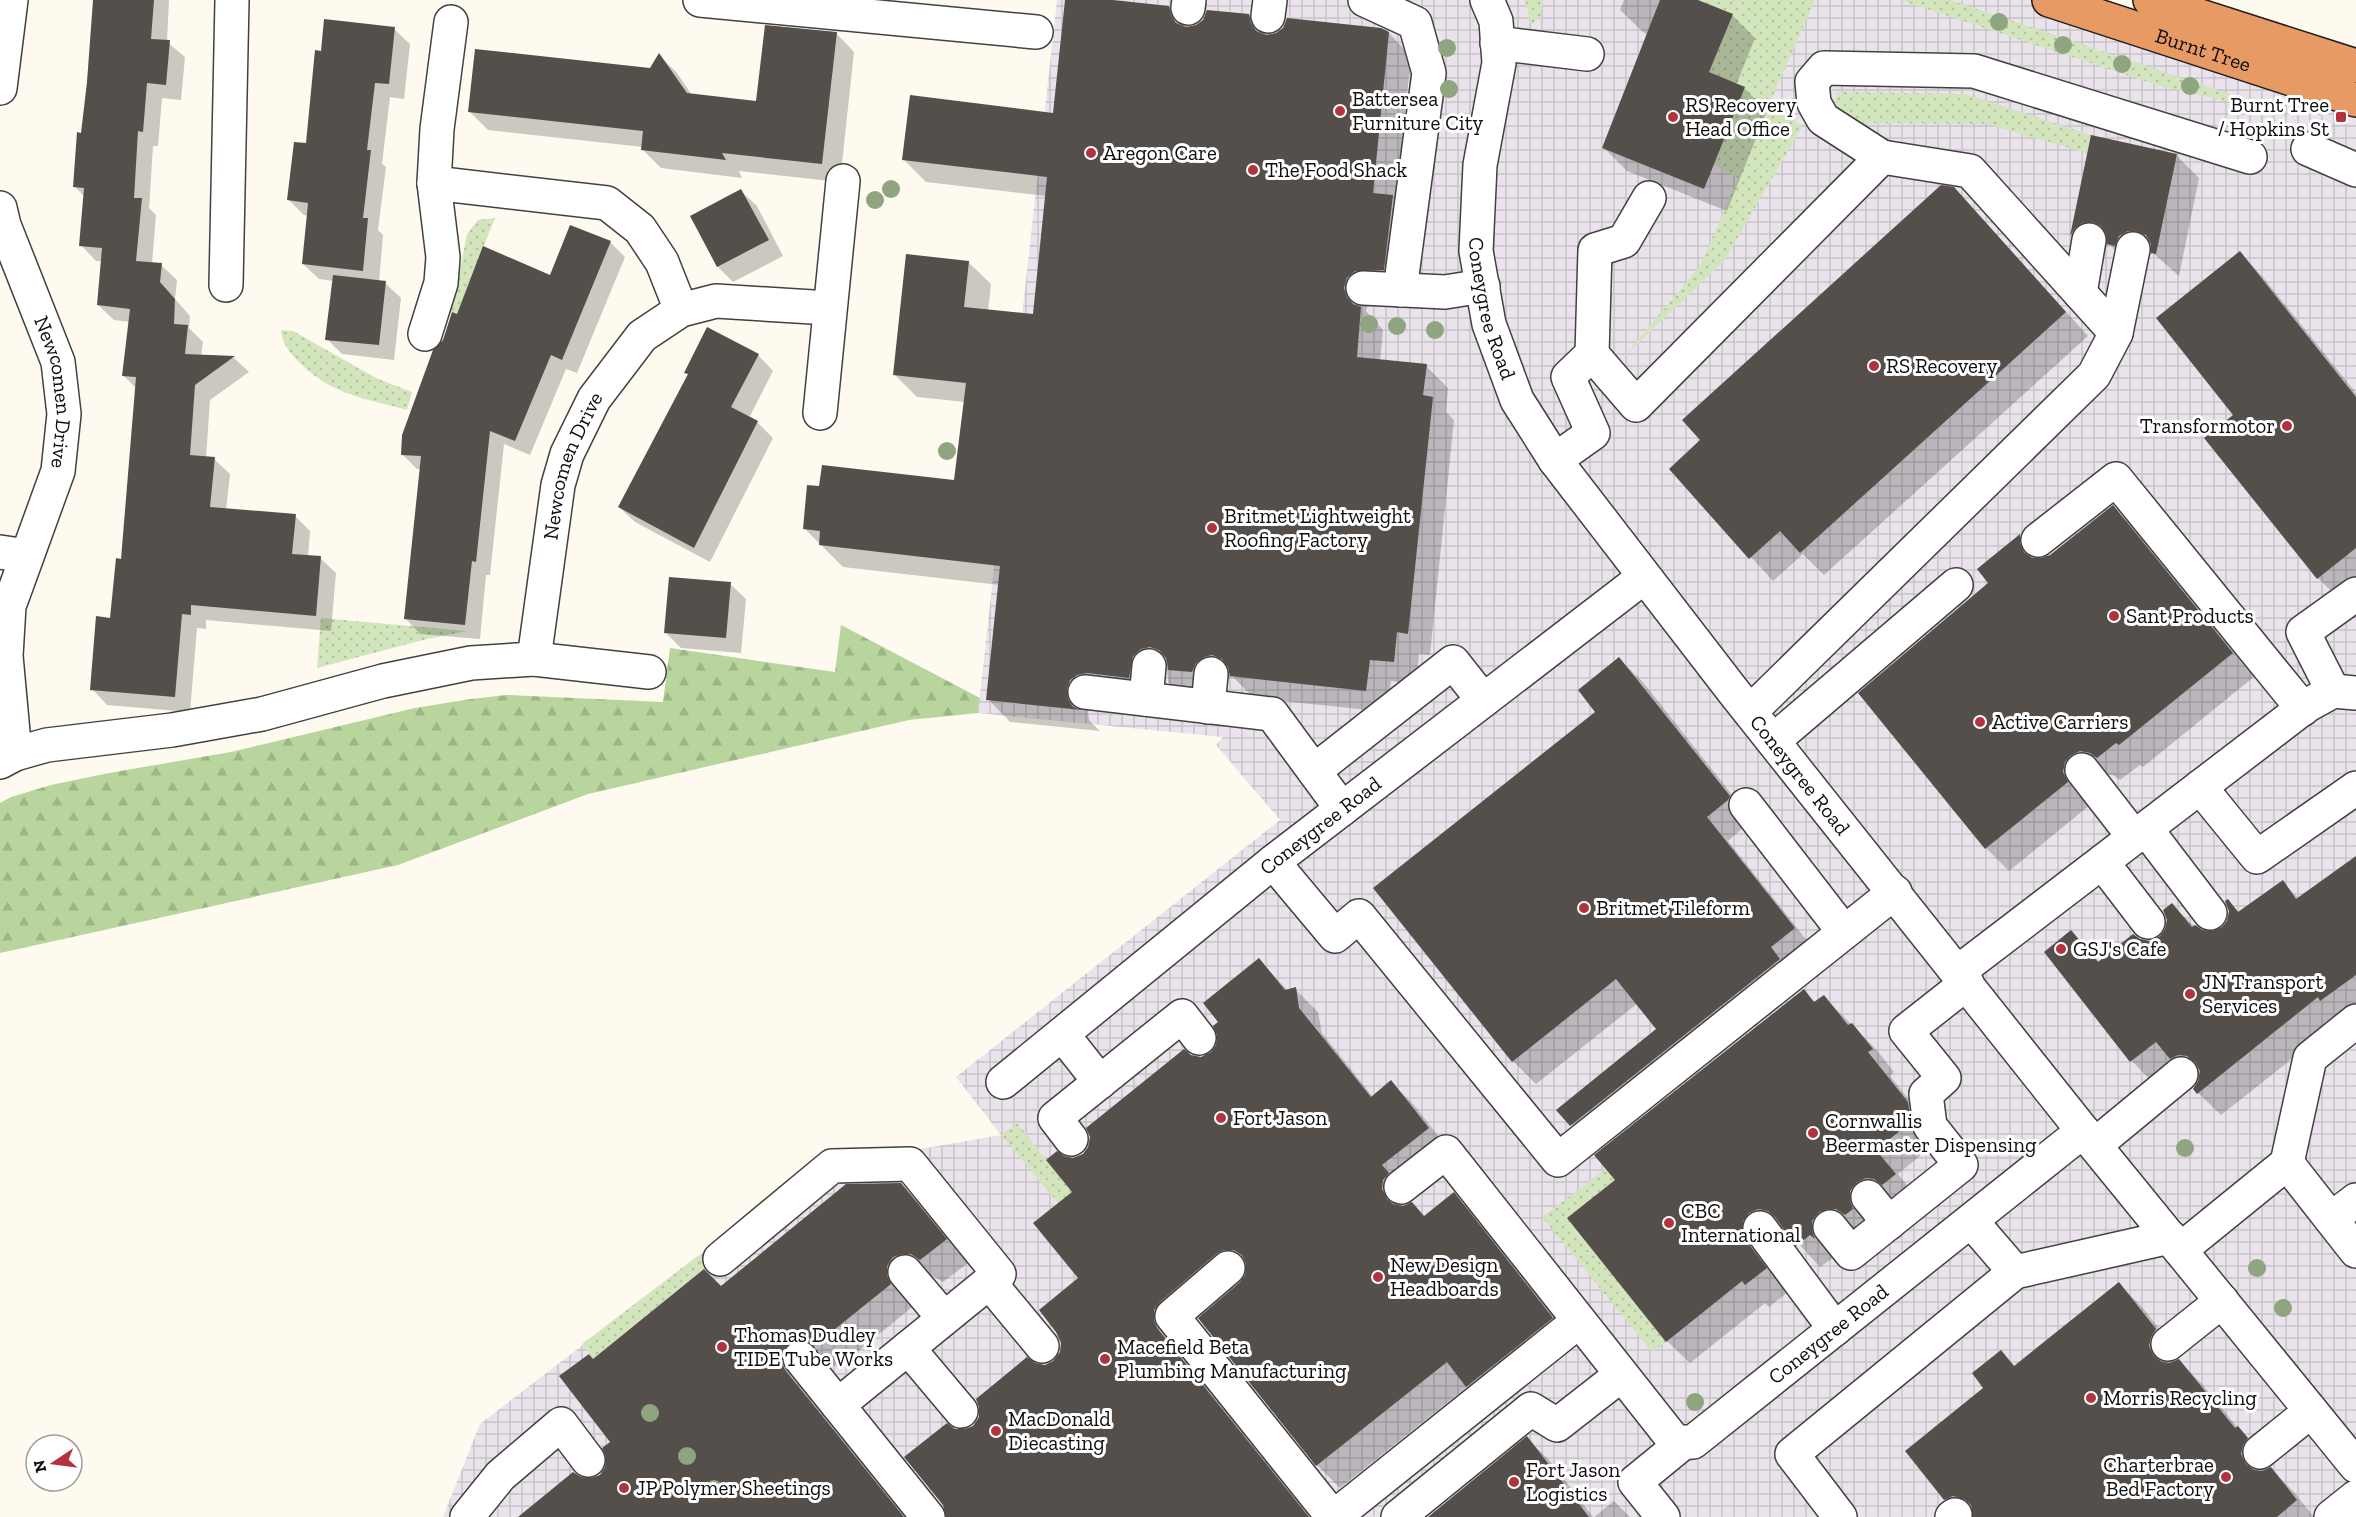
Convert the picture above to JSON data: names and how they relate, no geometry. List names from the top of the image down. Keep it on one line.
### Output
{"streets":{"highway":["Burnt Tree"],"street":["Coneygree Road","Newcomen Drive"]},"places":{"other":["Battersea Furniture City","RS Recovery Head Office","Aregon Care","The Food Shack","RS Recovery","Transformotor","Britmet Lightweight Roofing Factory","Sant Products","Active Carriers","Britmet Tileform","GSJ's Cafe","JN Transport Services","Fort Jason","Cornwallis Beermaster Dispensing","CBC International","New Design Headboards","Thomas Dudley TIDE Tube Works","Macefield Beta Plumbing Manufacturing","Morris Recycling","MacDonald Diecasting","Charterbrae Bed Factory","Fort Jason Logistics","JP Polymer Sheetings"],"transit":["Burnt Tree / Hopkins St"]},"north":"left"}
